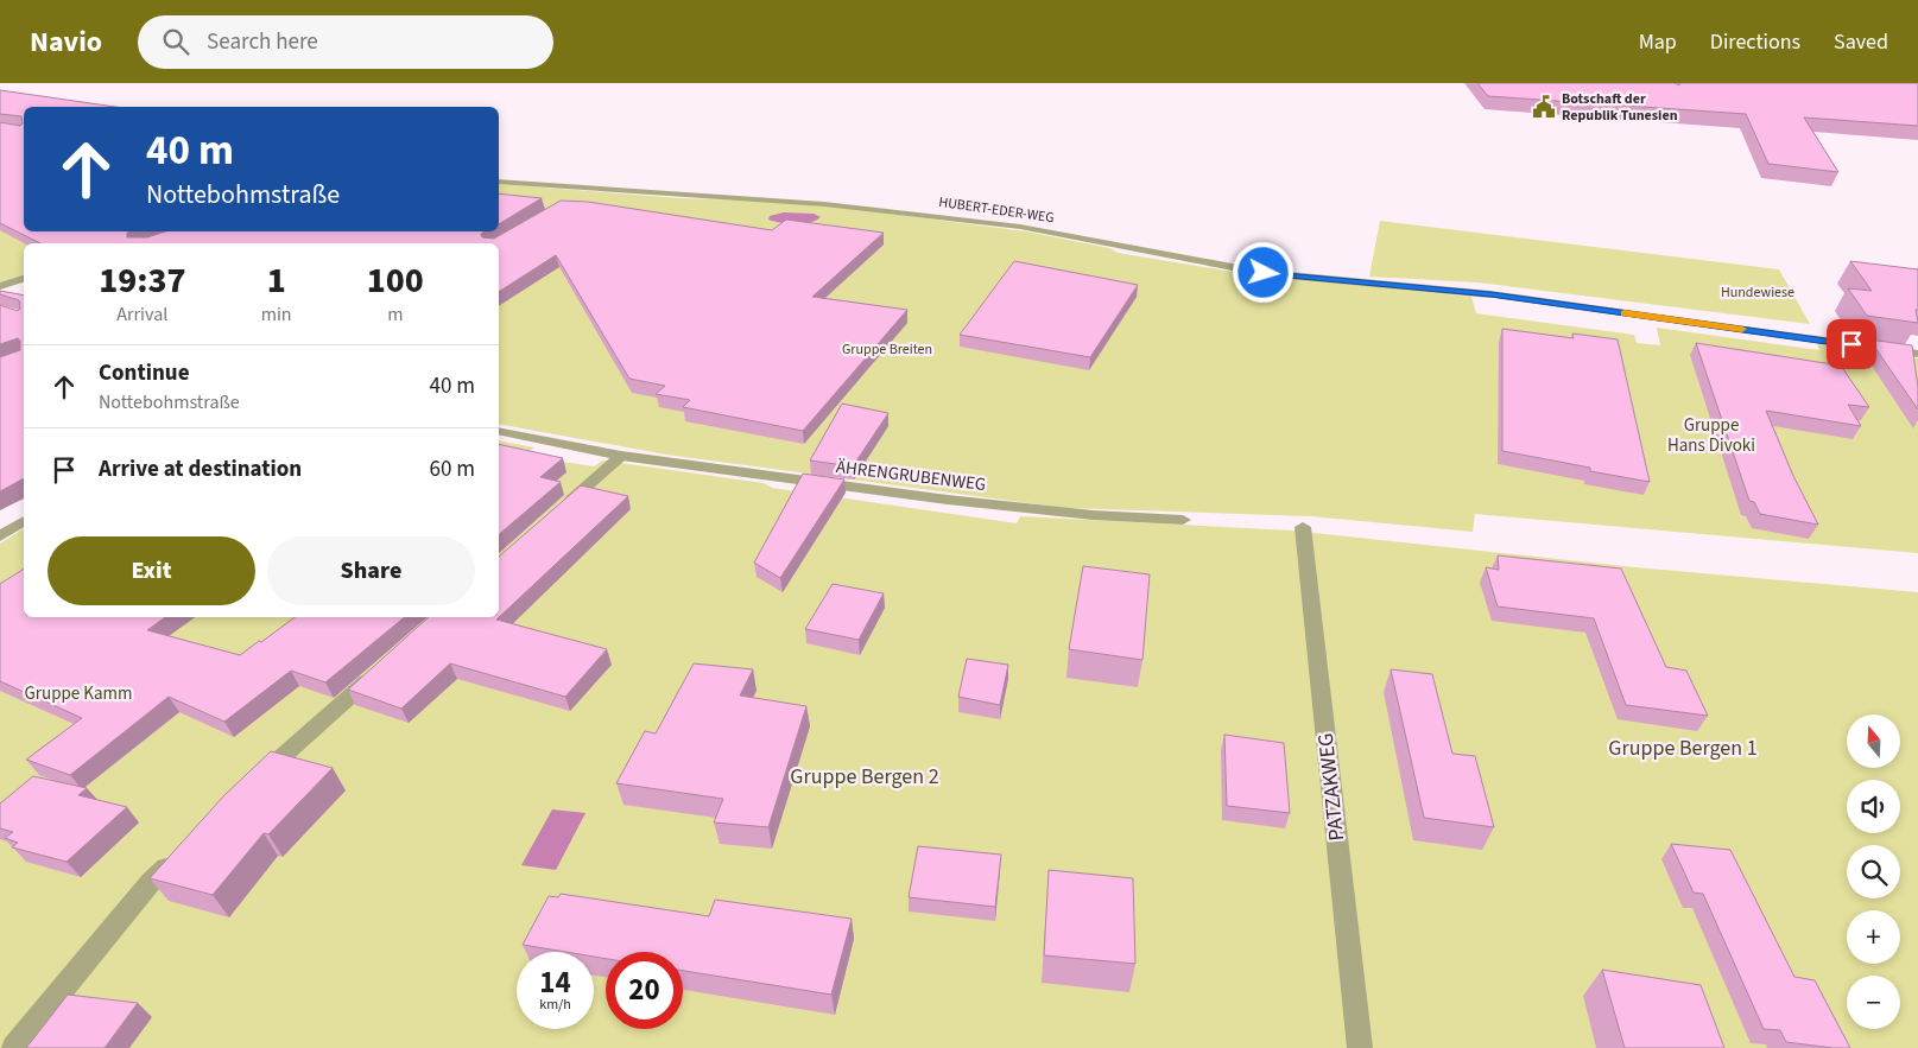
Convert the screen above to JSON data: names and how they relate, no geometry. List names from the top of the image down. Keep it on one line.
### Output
{"streets":{"street":["HUBERT-EDER-WEG","ÄHRENGRUBENWEG","PATZAKWEG"]},"parks":["Hundewiese","Gruppe Breiten","Gruppe Hans Divoki","Gruppe Kamm","Gruppe Bergen 1","Gruppe Bergen 2"],"places":{"public building":["Botschaft der Republik Tunesien"]},"north":"top","page":{"header":"Navio","search":"Search here","nav":["Map","Directions","Saved"],"turn":["40 m","Nottebohmstraße"],"eta":["19:37","Arrival","1","min","100","m"],"list":[{"name":"Continue","note":"Nottebohmstraße","value":"40 m"},{"name":"Arrive at destination","value":"60 m"}],"buttons":["Exit","Share"],"map_buttons":["+","−"],"speed":"14 km/h","limit":"20"}}
